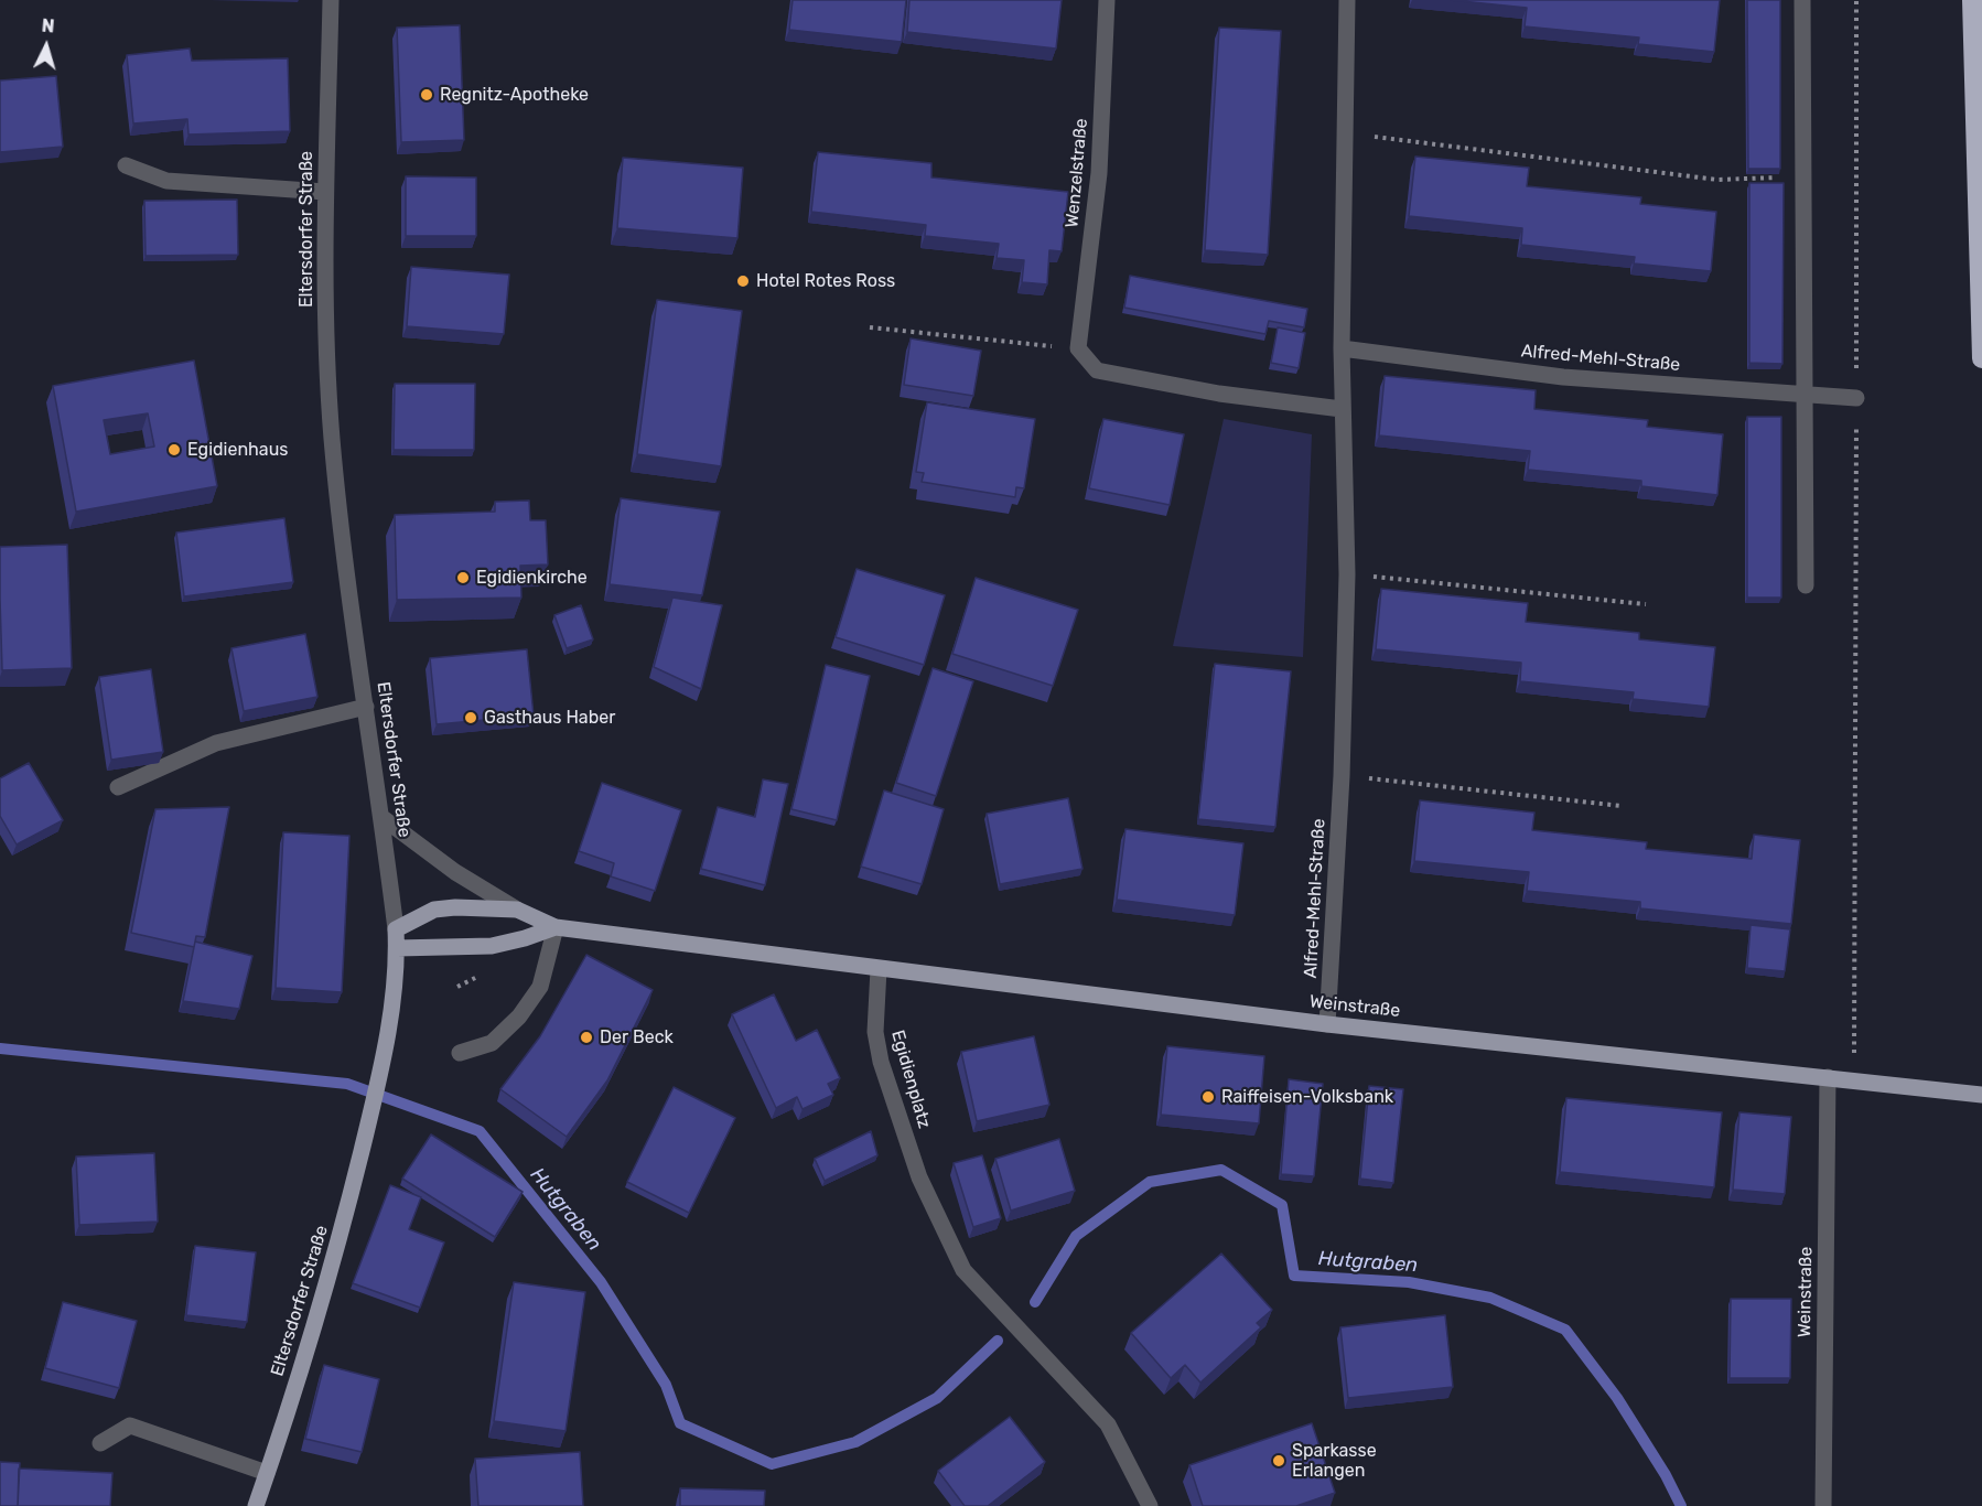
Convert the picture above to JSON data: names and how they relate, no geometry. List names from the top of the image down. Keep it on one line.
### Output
{"streets":{"main road":["Eltersdorfer Straße","Weinstraße"],"street":["Wenzelstraße","Alfred-Mehl-Straße","Egidienplatz"]},"crossings":[["Alfred-Mehl-Straße","Weinstraße"],["Weinstraße","Egidienplatz"]],"water":["Hutgraben"],"places":["Regnitz-Apotheke","Hotel Rotes Ross","Egidienhaus","Egidienkirche","Gasthaus Haber","Der Beck","Raiffeisen-Volksbank","Sparkasse Erlangen"],"north":"top"}
